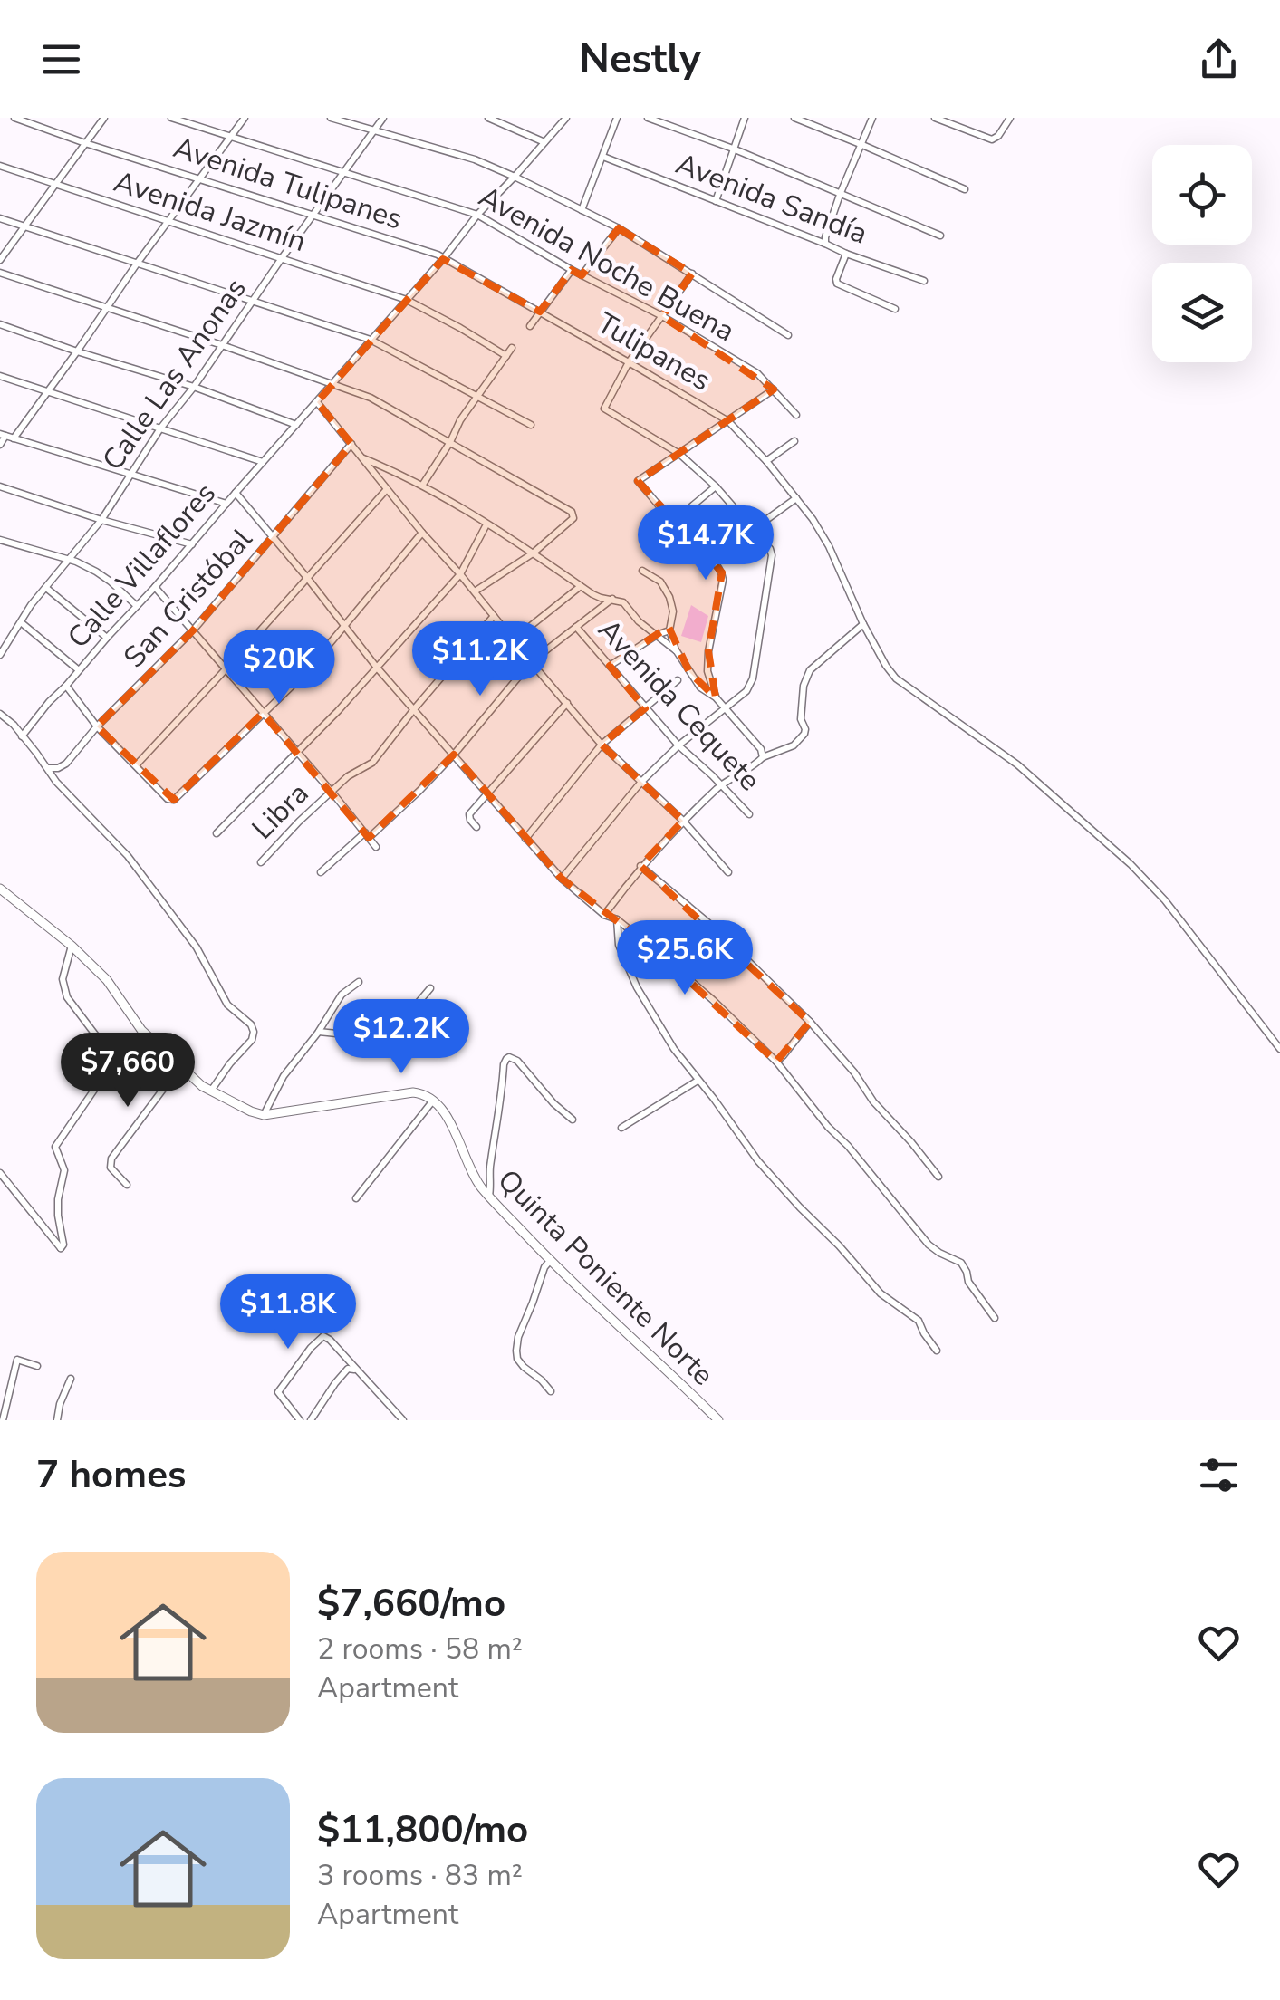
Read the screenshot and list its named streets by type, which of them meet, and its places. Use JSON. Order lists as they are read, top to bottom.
{
  "streets": {
    "street": [
      "Avenida Tulipanes",
      "Avenida Sandía",
      "Avenida Jazmín",
      "Avenida Noche Buena",
      "Tulipanes",
      "Calle Las Anonas",
      "Calle Villaflores",
      "San Cristóbal",
      "Avenida Cequete",
      "Libra",
      "Quinta Poniente Norte"
    ]
  },
  "crossings": [
    ["Avenida Tulipanes", "Tulipanes"],
    ["Avenida Tulipanes", "Calle Las Anonas"],
    ["Avenida Tulipanes", "Calle Villaflores"],
    ["Avenida Jazmín", "Calle Las Anonas"],
    ["Avenida Jazmín", "Calle Villaflores"],
    ["Avenida Noche Buena", "Calle Las Anonas"],
    ["Avenida Noche Buena", "Calle Villaflores"],
    ["Tulipanes", "Calle Villaflores"]
  ],
  "page": {
    "header": "Nestly",
    "price": [
      "$14.7K",
      "$11.2K",
      "$20K",
      "$25.6K",
      "$12.2K",
      "$7,660",
      "$11.8K"
    ],
    "heading": "7 homes",
    "list": [
      {
        "name": "$7,660/mo",
        "note": "2 rooms · 58 m² · Apartment"
      },
      {
        "name": "$11,800/mo",
        "note": "3 rooms · 83 m² · Apartment"
      }
    ]
  }
}
